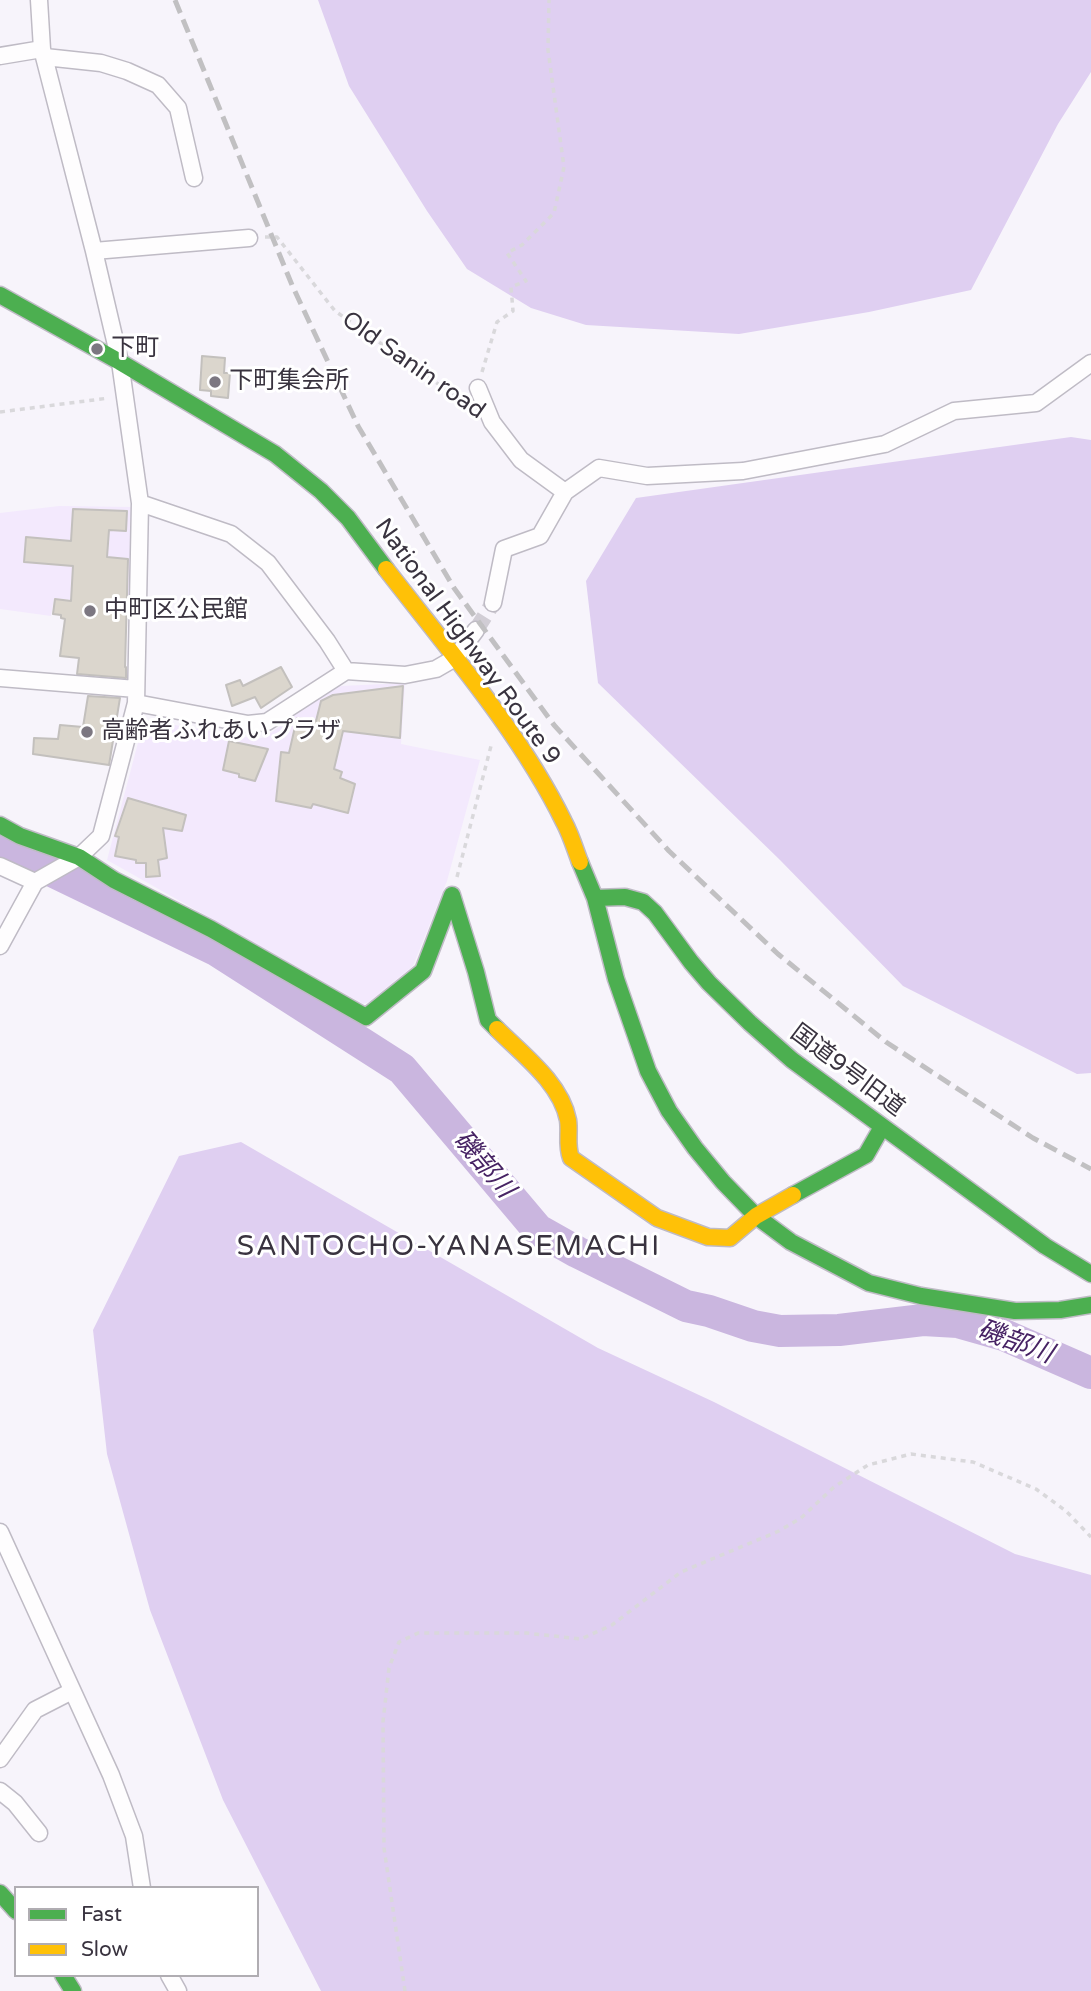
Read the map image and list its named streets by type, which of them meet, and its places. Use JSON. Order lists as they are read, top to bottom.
{
  "streets": {
    "main road": ["National Highway Route 9", "国道9号旧道"],
    "street": ["Old Sanin road"]
  },
  "crossings": [
    ["National Highway Route 9", "国道9号旧道"]
  ],
  "districts": ["SANTOCHO-YANASEMACHI"],
  "water": ["磯部川"],
  "places": [
    "下町",
    "下町集会所",
    "中町区公民館",
    "高齢者ふれあいプラザ"
  ],
  "legend": ["Fast", "Slow"]
}
